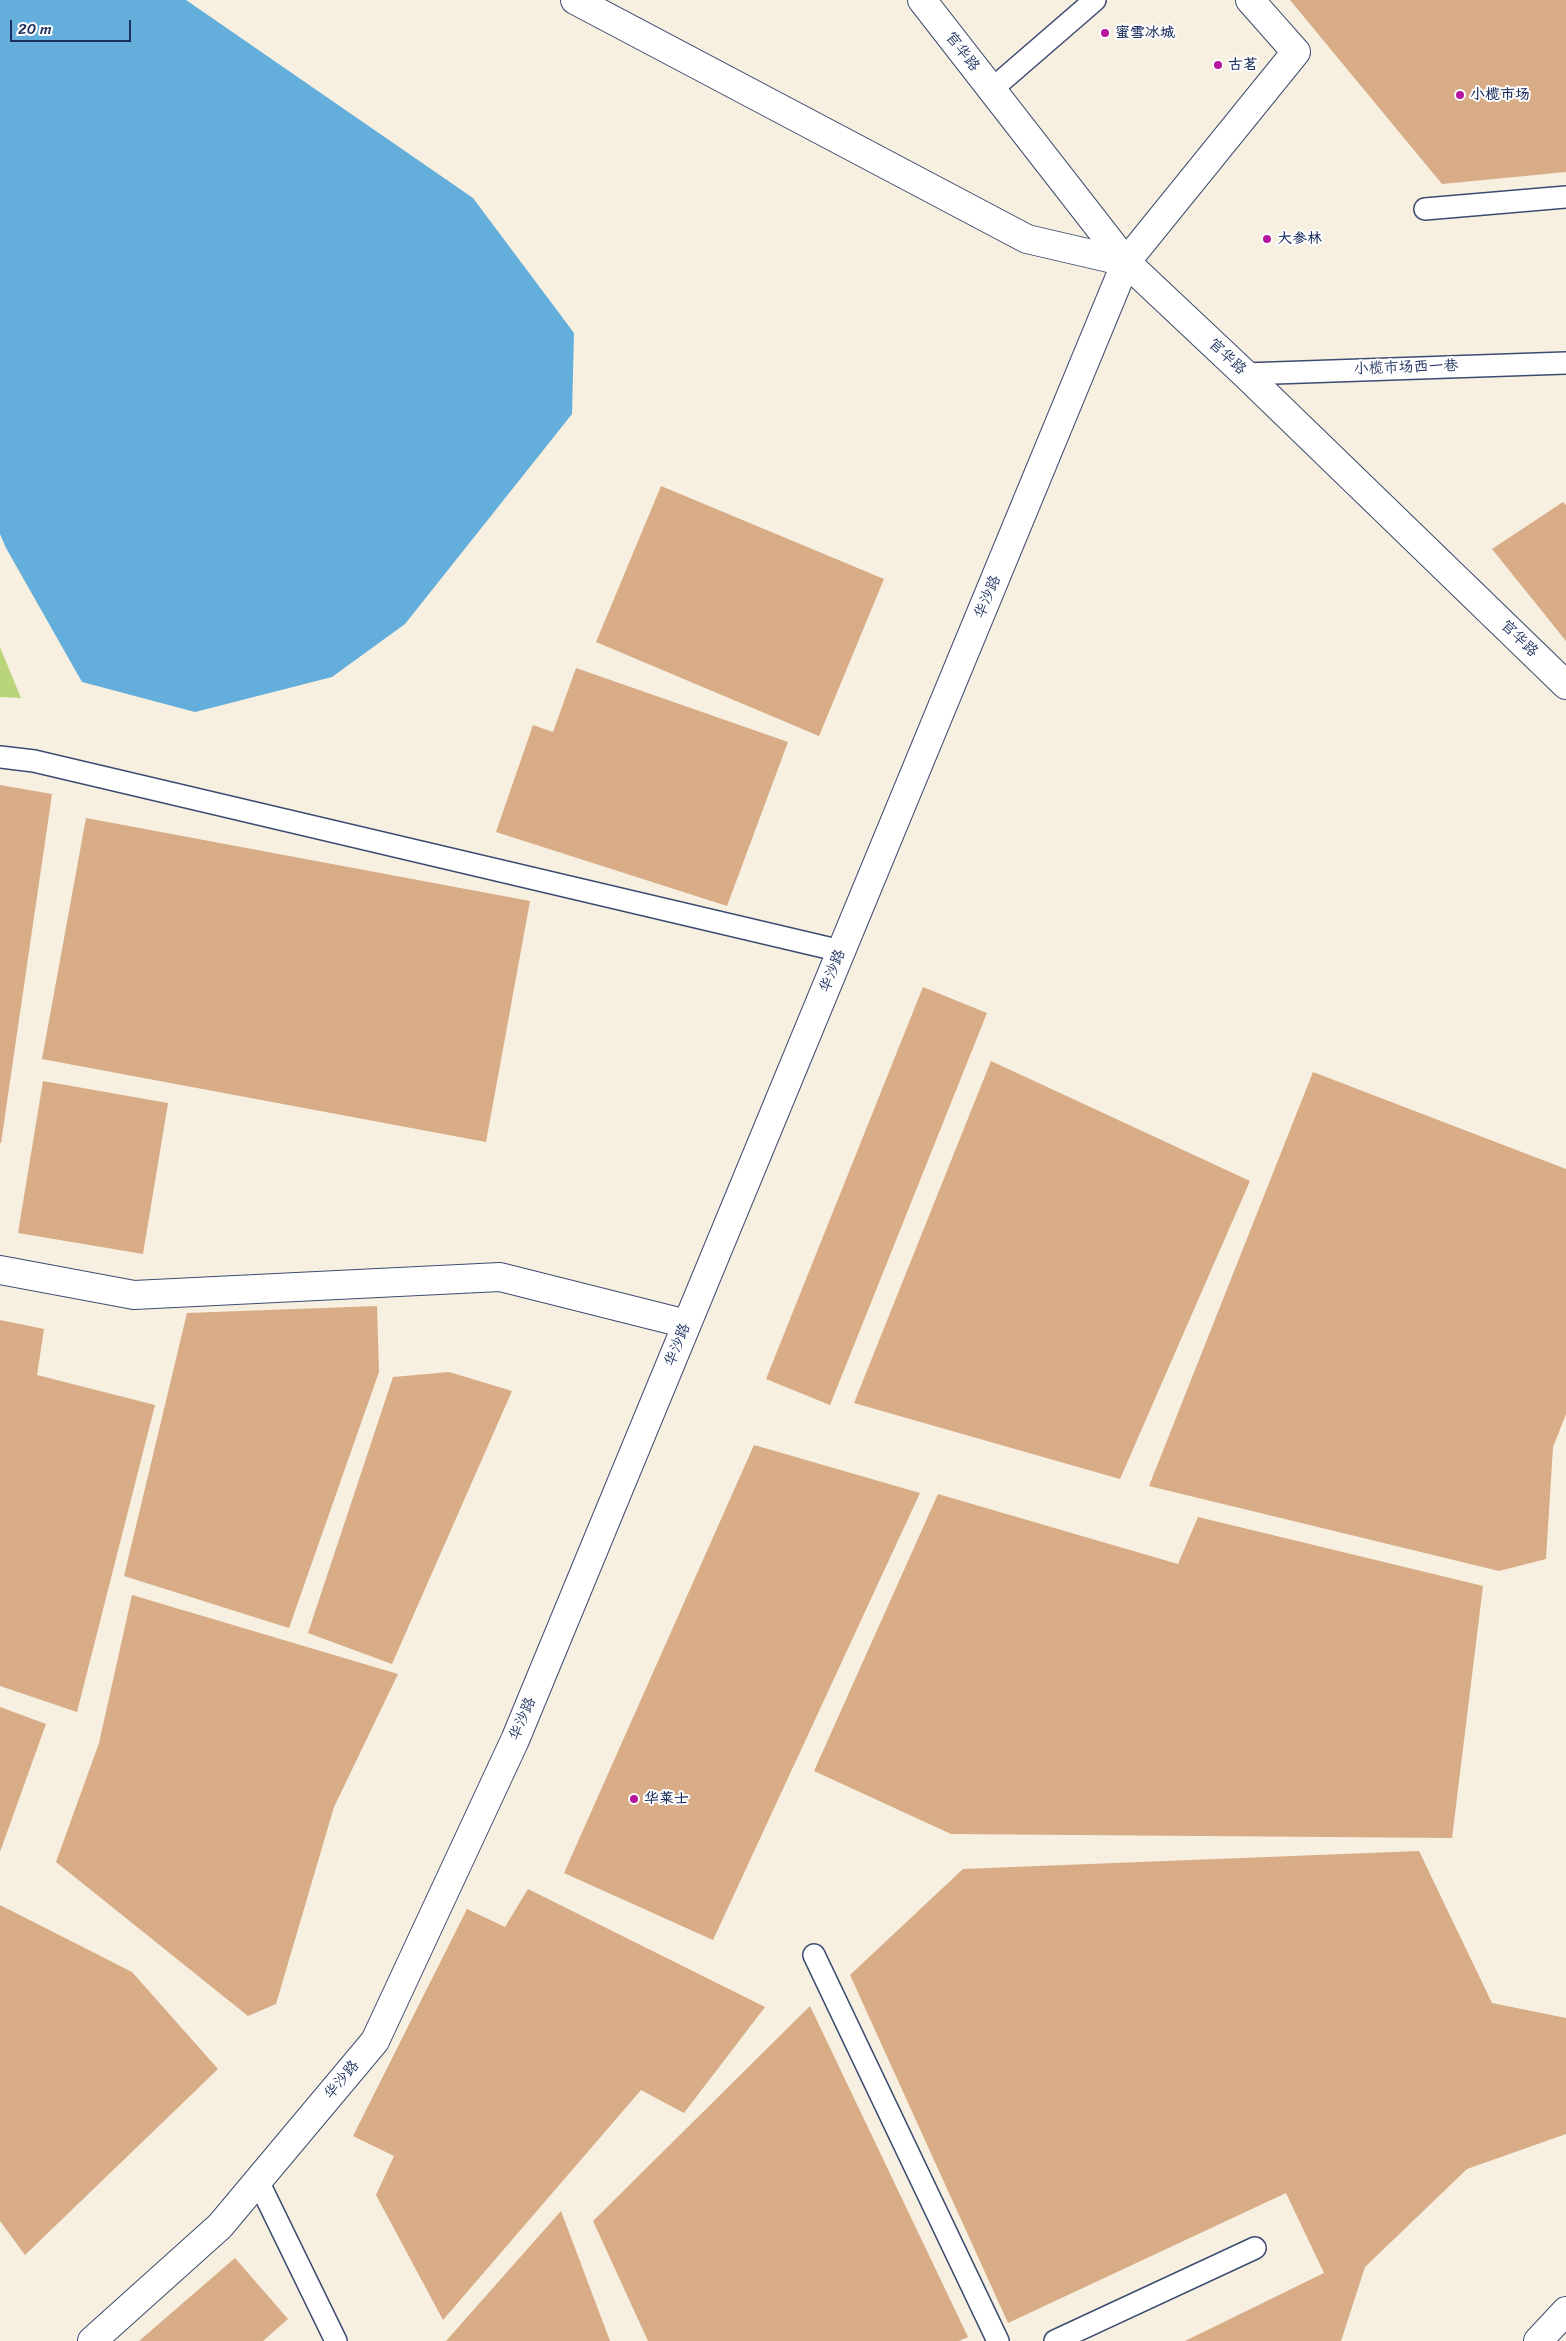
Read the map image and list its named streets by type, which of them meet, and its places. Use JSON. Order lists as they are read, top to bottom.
{
  "streets": {
    "street": ["官华路", "华沙路"],
    "lane": ["小榄市场西一巷"]
  },
  "crossings": [
    ["官华路", "小榄市场西一巷"],
    ["官华路", "华沙路"]
  ],
  "places": [
    "蜜雪冰城",
    "古茗",
    "小榄市场",
    "大参林",
    "华莱士"
  ],
  "scale_bar": "20 m"
}
